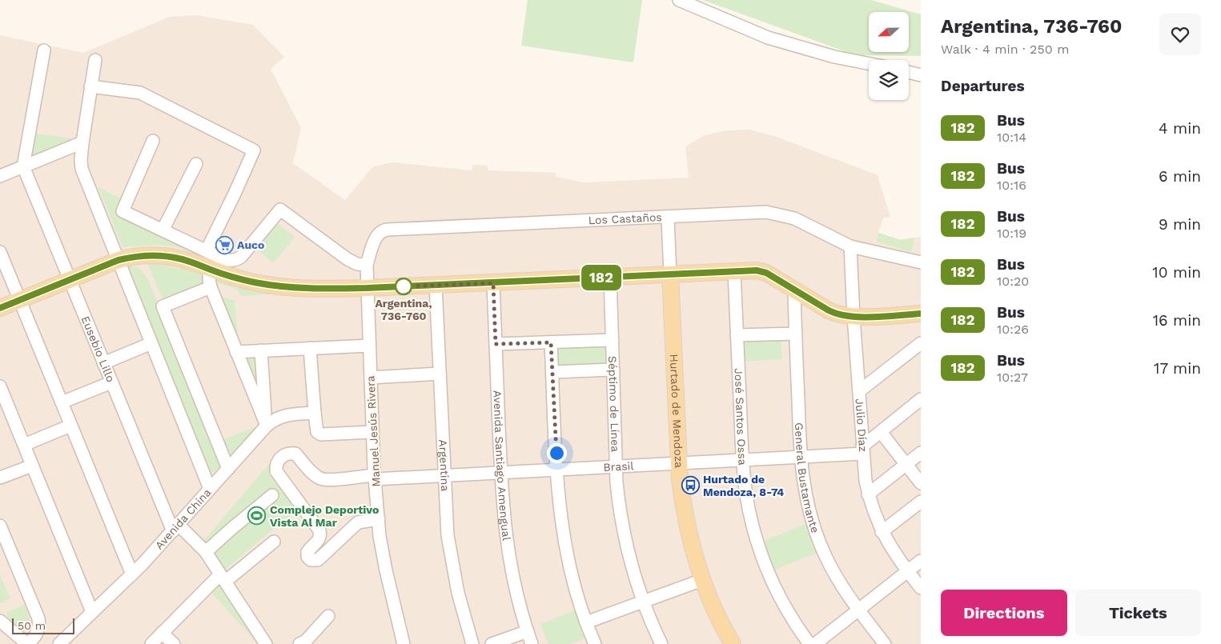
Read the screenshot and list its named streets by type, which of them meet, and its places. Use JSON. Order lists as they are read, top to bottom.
{
  "streets": {
    "main road": ["Hurtado de Mendoza"],
    "street": [
      "Los Castaños",
      "Eusebio Lillo",
      "Séptimo de Línea",
      "José Santos Ossa",
      "Julio Díaz",
      "Manuel Jesús Rivera",
      "Avenida Santiago Amengual",
      "Argentina",
      "Brasil",
      "General Bustamante",
      "Avenida China"
    ]
  },
  "crossings": [
    ["Los Castaños", "Hurtado de Mendoza"],
    ["Los Castaños", "Julio Díaz"],
    ["Los Castaños", "Manuel Jesús Rivera"],
    ["Eusebio Lillo", "Avenida China"],
    ["Séptimo de Línea", "Brasil"],
    ["Hurtado de Mendoza", "Brasil"],
    ["José Santos Ossa", "Brasil"],
    ["Julio Díaz", "Brasil"],
    ["Manuel Jesús Rivera", "Brasil"],
    ["Avenida Santiago Amengual", "Brasil"],
    ["Argentina", "Brasil"],
    ["Brasil", "General Bustamante"]
  ],
  "places": {
    "supermarket": ["Auco"],
    "other": ["Argentina, 736-760"],
    "bus stop": ["Hurtado de Mendoza, 8-74"],
    "sports": ["Complejo Deportivo Vista Al Mar"]
  },
  "lines": ["bus line 182"],
  "scale_bar": "50 m",
  "north": "left",
  "page": {
    "on_map": "182",
    "heading": [
      ["Argentina, 736-760", "Walk · 4 min · 250 m"],
      "Departures"
    ],
    "list": [
      {
        "mark": "182",
        "name": "Bus",
        "note": "10:14",
        "value": "4 min"
      },
      {
        "mark": "182",
        "name": "Bus",
        "note": "10:16",
        "value": "6 min"
      },
      {
        "mark": "182",
        "name": "Bus",
        "note": "10:19",
        "value": "9 min"
      },
      {
        "mark": "182",
        "name": "Bus",
        "note": "10:20",
        "value": "10 min"
      },
      {
        "mark": "182",
        "name": "Bus",
        "note": "10:26",
        "value": "16 min"
      },
      {
        "mark": "182",
        "name": "Bus",
        "note": "10:27",
        "value": "17 min"
      }
    ],
    "buttons": ["Directions", "Tickets"],
    "scale": "50 m"
  }
}
